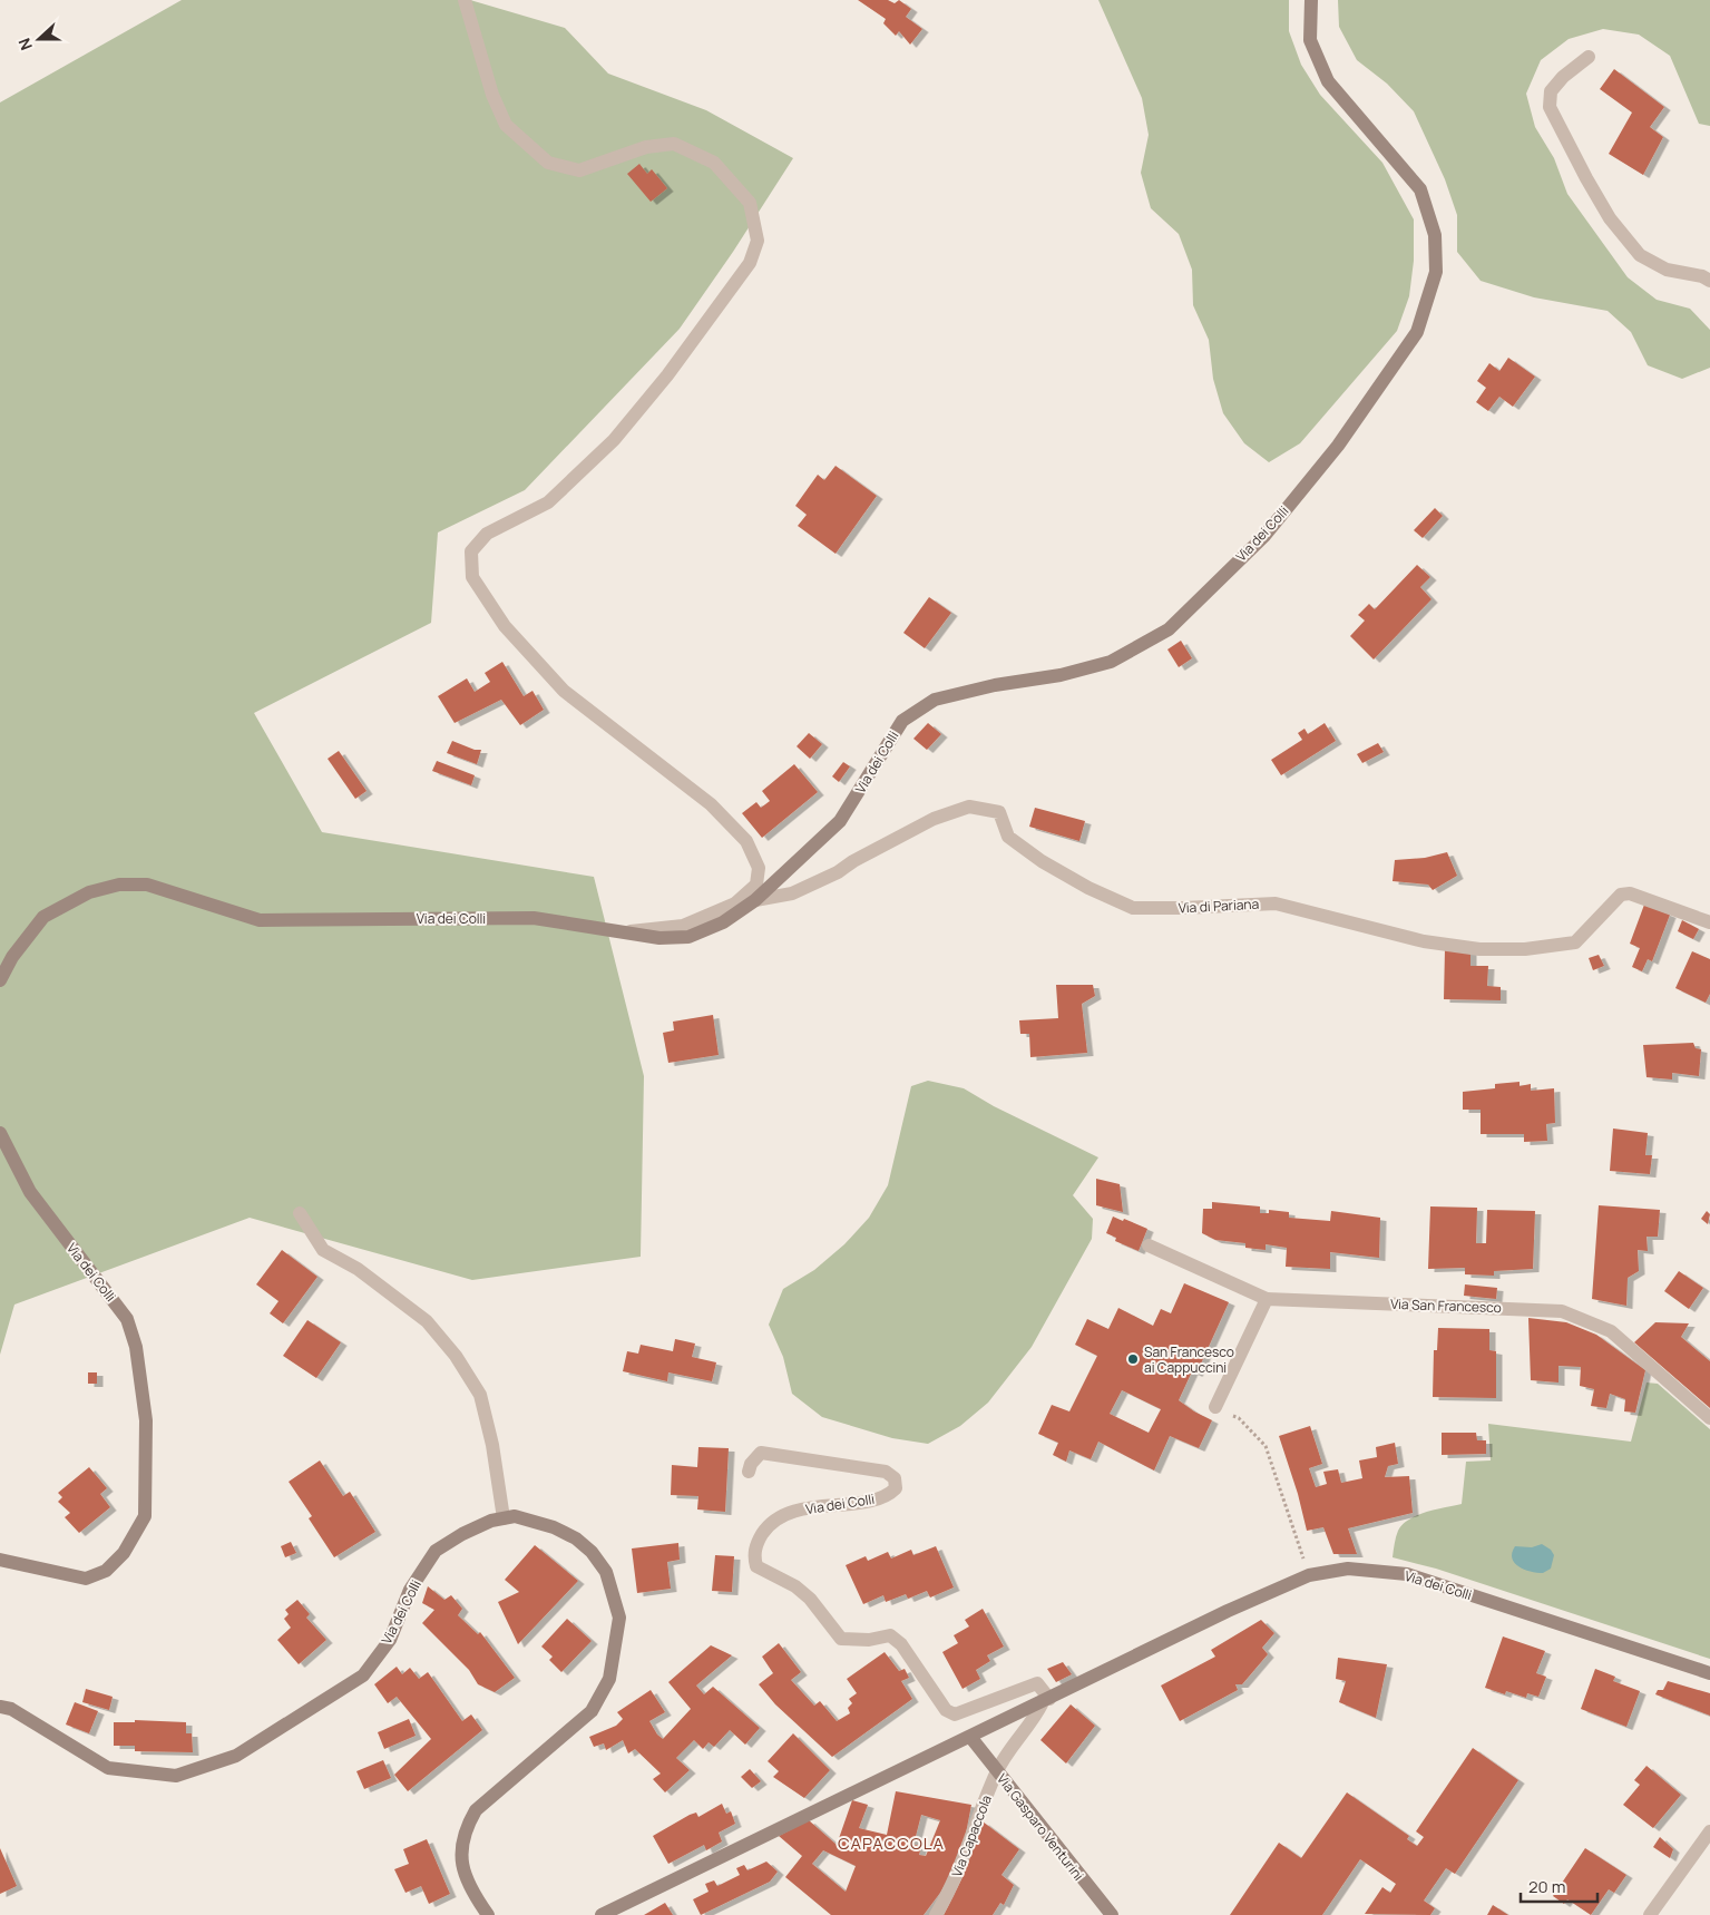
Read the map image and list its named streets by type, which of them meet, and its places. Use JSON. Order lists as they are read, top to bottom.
{
  "streets": {
    "street": [
      "Via dei Colli",
      "Via di Pariana",
      "Via San Francesco",
      "Via Gasparo Venturini",
      "Via Capaccola"
    ]
  },
  "crossings": [
    ["Via dei Colli", "Via di Pariana"],
    ["Via dei Colli", "Via Gasparo Venturini"],
    ["Via dei Colli", "Via Capaccola"],
    ["Via Gasparo Venturini", "Via Capaccola"]
  ],
  "districts": ["CAPACCOLA"],
  "places": ["San Francesco ai Cappuccini"],
  "scale_bar": "20 m",
  "north": "left"
}
